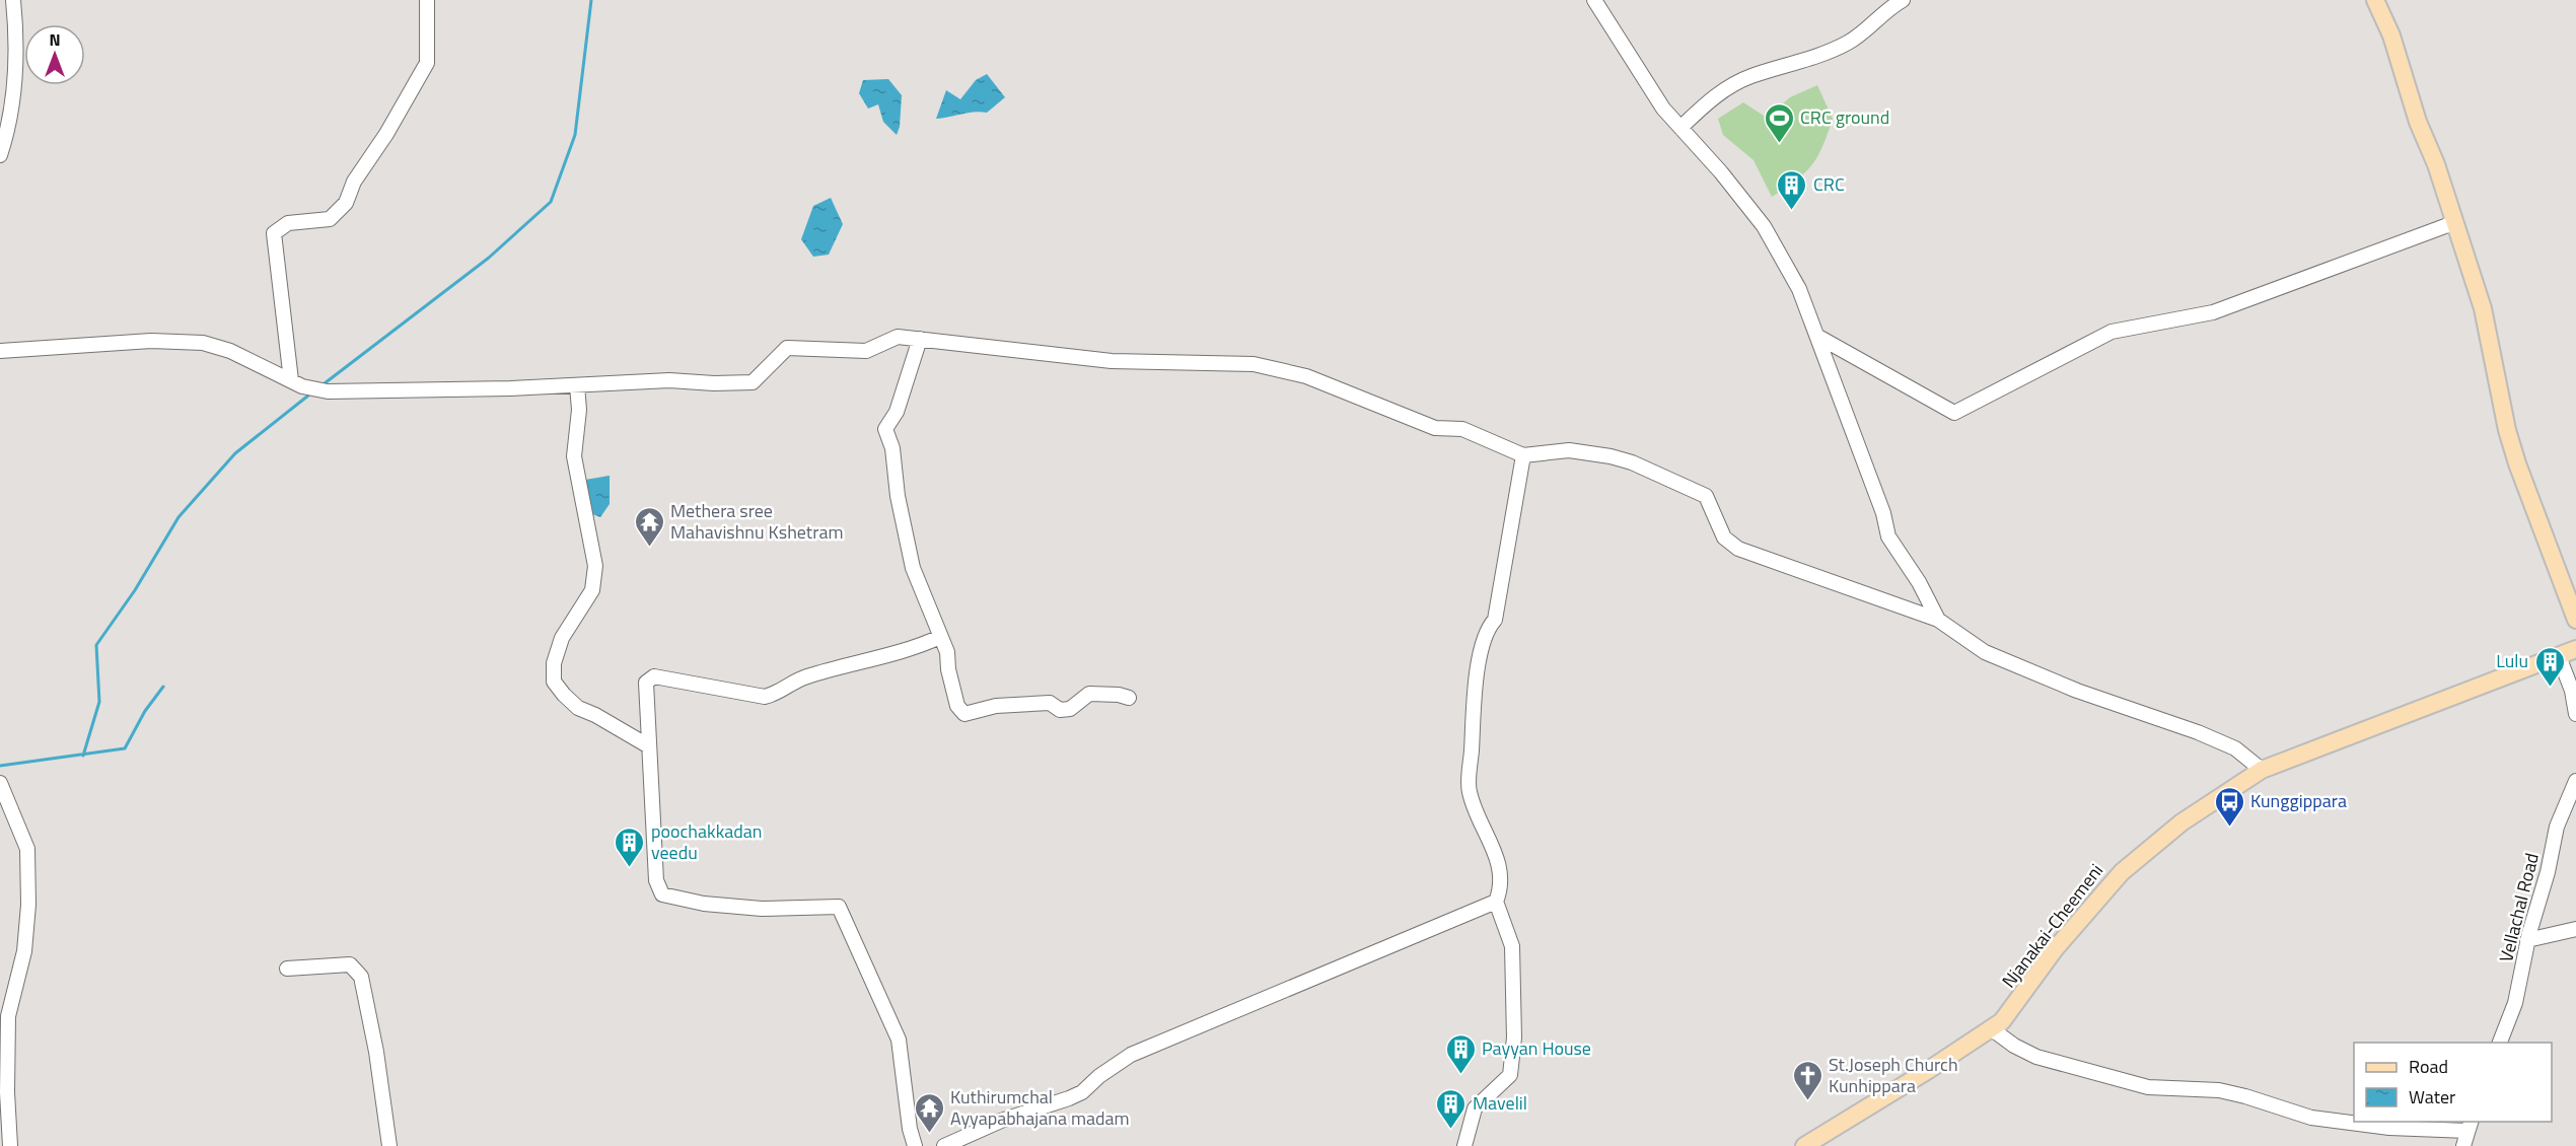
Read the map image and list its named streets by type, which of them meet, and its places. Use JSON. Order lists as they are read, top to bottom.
{
  "streets": {
    "main road": ["Njanakai-Cheemeni"],
    "street": ["Vellachal Road"]
  },
  "places": {
    "sports": ["CRC ground"],
    "building": [
      "CRC",
      "Lulu",
      "poochakkadan veedu",
      "Payyan House",
      "Mavelil"
    ],
    "temple": ["Methera sree Mahavishnu Kshetram", "Kuthirumchal Ayyapabhajana madam"],
    "bus stop": ["Kunggippara"],
    "church": ["St.Joseph Church Kunhippara"]
  },
  "legend": ["Road", "Water"],
  "north": "top"
}
